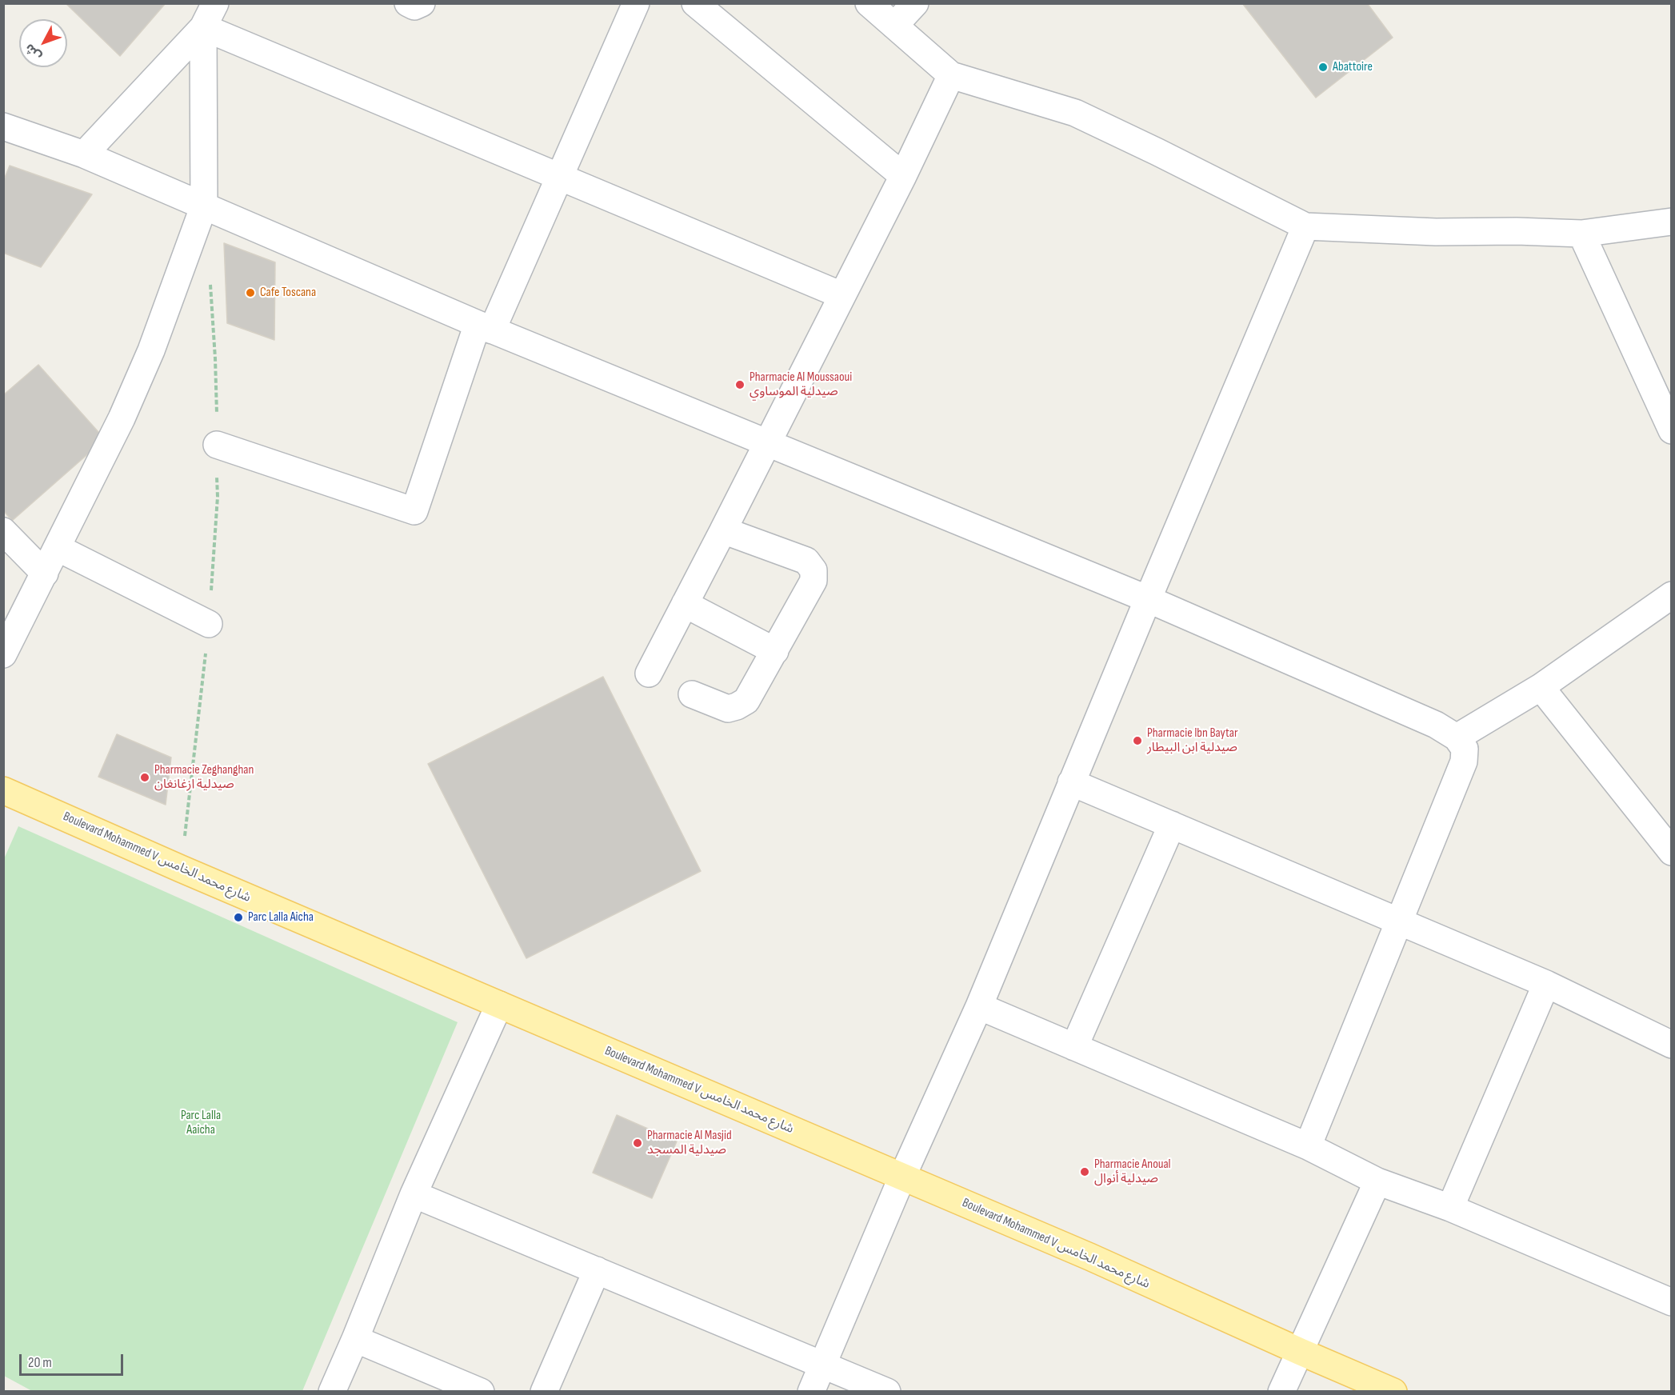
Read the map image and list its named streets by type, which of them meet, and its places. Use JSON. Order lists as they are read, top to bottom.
{
  "streets": {
    "main road": ["Boulevard Mohammed V شارع محمد الخامس"]
  },
  "parks": ["Parc Lalla Aaicha"],
  "places": [
    "Abattoire",
    "Cafe Toscana",
    "Pharmacie Al Moussaoui صيدلية الموساوي",
    "Pharmacie Ibn Baytar صيدلية ابن البيطار",
    "Pharmacie Zeghanghan صيدلية ازغانغان",
    "Parc Lalla Aicha",
    "Pharmacie Al Masjid صيدلية المسجد",
    "Pharmacie Anoual صيدلية أنوال"
  ],
  "scale_bar": "20 m",
  "north": "bottom left"
}
